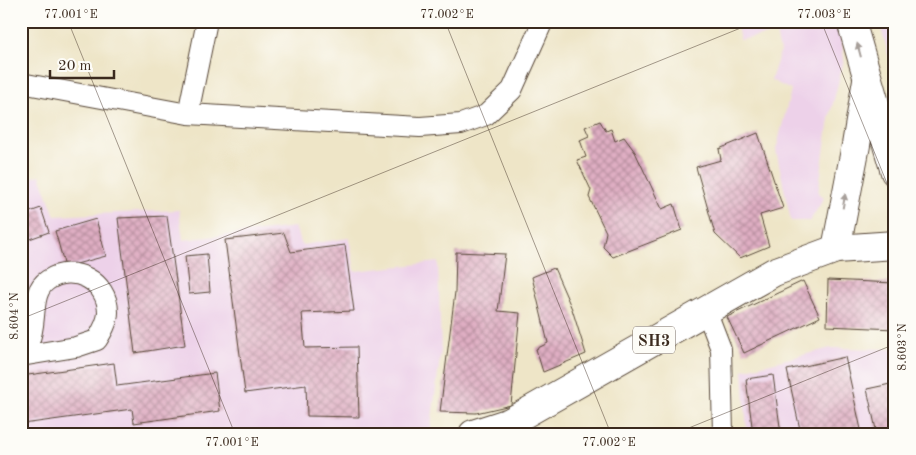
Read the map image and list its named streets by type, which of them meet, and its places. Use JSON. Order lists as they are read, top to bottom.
{
  "streets": {
    "main road": ["SH3"]
  },
  "scale_bar": "20 m",
  "coordinates": [
    "77.001°E",
    "77.002°E",
    "77.003°E",
    "8.604°N",
    "8.603°N"
  ]
}
